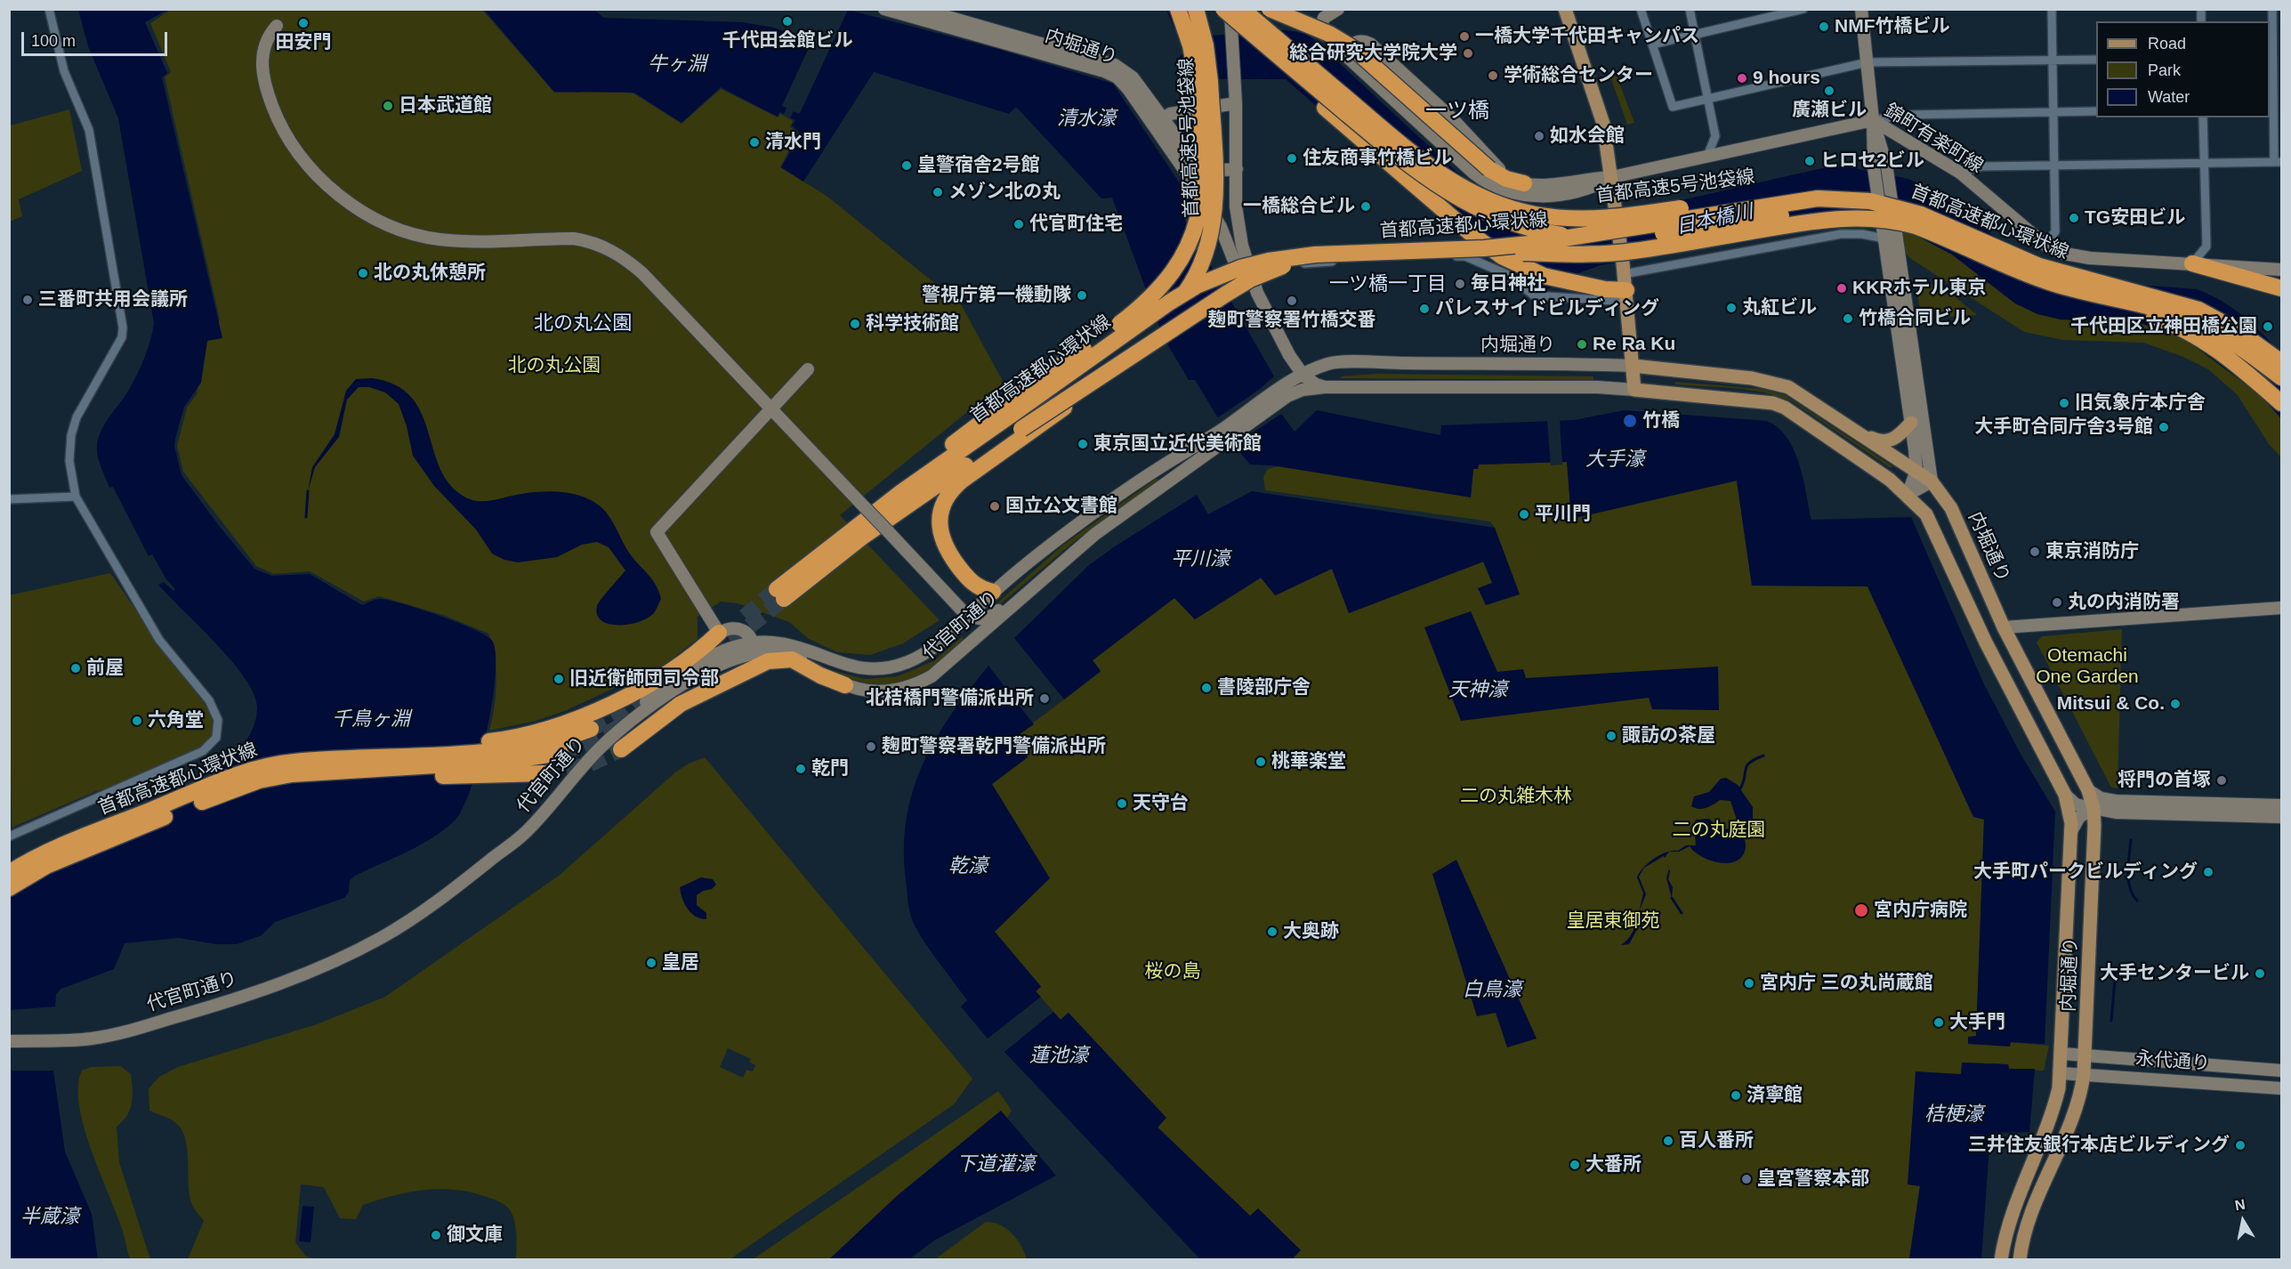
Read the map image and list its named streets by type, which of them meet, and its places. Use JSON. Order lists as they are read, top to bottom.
{
  "streets": {
    "highway": ["首都高速5号池袋線", "首都高速都心環状線"],
    "main road": ["内堀通り"],
    "street": ["錦町有楽町線", "代官町通り", "永代通り"]
  },
  "crossings": [
    ["内堀通り", "代官町通り"],
    ["内堀通り", "永代通り"],
    ["首都高速5号池袋線", "首都高速都心環状線"]
  ],
  "districts": ["一ツ橋", "一ツ橋一丁目", "北の丸公園"],
  "water": [
    "牛ヶ淵",
    "清水濠",
    "日本橋川",
    "大手濠",
    "平川濠",
    "天神濠",
    "千鳥ヶ淵",
    "乾濠",
    "白鳥濠",
    "蓮池濠",
    "桔梗濠",
    "下道灌濠",
    "半蔵濠"
  ],
  "parks": [
    "北の丸公園",
    "Otemachi One Garden",
    "二の丸雑木林",
    "二の丸庭園",
    "皇居東御苑",
    "桜の島"
  ],
  "places": [
    "千代田会館ビル",
    "田安門",
    "NMF竹橋ビル",
    "一橋大学千代田キャンパス",
    "総合研究大学院大学",
    "学術総合センター",
    "9 hours",
    "廣瀬ビル",
    "日本武道館",
    "如水会館",
    "清水門",
    "住友商事竹橋ビル",
    "ヒロセ2ビル",
    "皇警宿舎2号館",
    "メゾン北の丸",
    "一橋総合ビル",
    "TG安田ビル",
    "代官町住宅",
    "北の丸休憩所",
    "毎日神社",
    "KKRホテル東京",
    "警視庁第一機動隊",
    "三番町共用会議所",
    "麹町警察署竹橋交番",
    "丸紅ビル",
    "パレスサイドビルディング",
    "竹橋合同ビル",
    "科学技術館",
    "千代田区立神田橋公園",
    "Re Ra Ku",
    "旧気象庁本庁舎",
    "竹橋",
    "大手町合同庁舎3号館",
    "東京国立近代美術館",
    "国立公文書館",
    "平川門",
    "東京消防庁",
    "丸の内消防署",
    "前屋",
    "旧近衛師団司令部",
    "書陵部庁舎",
    "北桔橋門警備派出所",
    "Mitsui & Co.",
    "六角堂",
    "諏訪の茶屋",
    "麹町警察署乾門警備派出所",
    "桃華楽堂",
    "乾門",
    "将門の首塚",
    "天守台",
    "大手町パークビルディング",
    "宮内庁病院",
    "大奥跡",
    "皇居",
    "大手センタービル",
    "宮内庁 三の丸尚蔵館",
    "大手門",
    "済寧館",
    "百人番所",
    "三井住友銀行本店ビルディング",
    "大番所",
    "皇宮警察本部",
    "御文庫"
  ],
  "legend": ["Road", "Park", "Water"],
  "scale_bar": "100 m",
  "north": "top"
}
